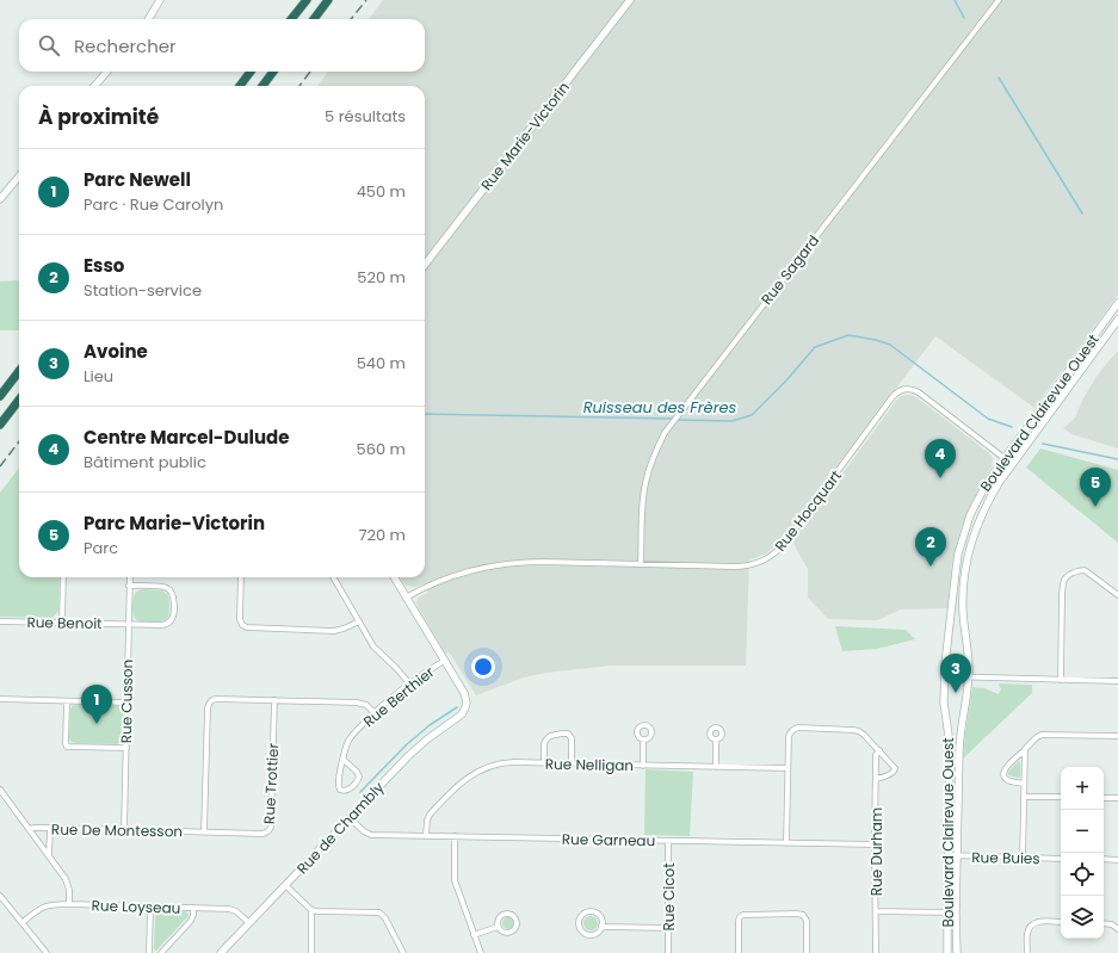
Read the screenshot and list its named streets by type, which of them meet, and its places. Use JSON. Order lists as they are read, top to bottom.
{
  "streets": {
    "street": [
      "Rue Marie-Victorin",
      "Rue Sagard",
      "Boulevard Clairevue Ouest",
      "Rue Hocquart",
      "Rue Benoit",
      "Rue Berthier",
      "Rue Cusson",
      "Rue Nelligan",
      "Rue Trottier",
      "Rue de Chambly",
      "Rue De Montesson",
      "Rue Garneau",
      "Rue Durham",
      "Rue Buies",
      "Rue Cicot",
      "Rue Loyseau"
    ]
  },
  "crossings": [
    ["Rue Sagard", "Rue Hocquart"],
    ["Boulevard Clairevue Ouest", "Rue Hocquart"],
    ["Boulevard Clairevue Ouest", "Rue Buies"],
    ["Rue Benoit", "Rue Cusson"],
    ["Rue Berthier", "Rue de Chambly"],
    ["Rue Cusson", "Rue De Montesson"],
    ["Rue Nelligan", "Rue Garneau"],
    ["Rue Trottier", "Rue De Montesson"],
    ["Rue de Chambly", "Rue Garneau"],
    ["Rue de Chambly", "Rue Loyseau"],
    ["Rue Garneau", "Rue Durham"],
    ["Rue Garneau", "Rue Cicot"]
  ],
  "water": ["Ruisseau des Frères"],
  "page": {
    "search": "Rechercher",
    "heading": ["À proximité", "5 résultats"],
    "list": [
      {
        "mark": "1",
        "name": "Parc Newell",
        "note": "Parc · Rue Carolyn",
        "value": "450 m"
      },
      {
        "mark": "2",
        "name": "Esso",
        "note": "Station-service",
        "value": "520 m"
      },
      {
        "mark": "3",
        "name": "Avoine",
        "note": "Lieu",
        "value": "540 m"
      },
      {
        "mark": "4",
        "name": "Centre Marcel-Dulude",
        "note": "Bâtiment public",
        "value": "560 m"
      },
      {
        "mark": "5",
        "name": "Parc Marie-Victorin",
        "note": "Parc",
        "value": "720 m"
      }
    ],
    "pins": [
      "4",
      "5",
      "2",
      "3",
      "1"
    ],
    "map_buttons": ["+", "−"]
  }
}
